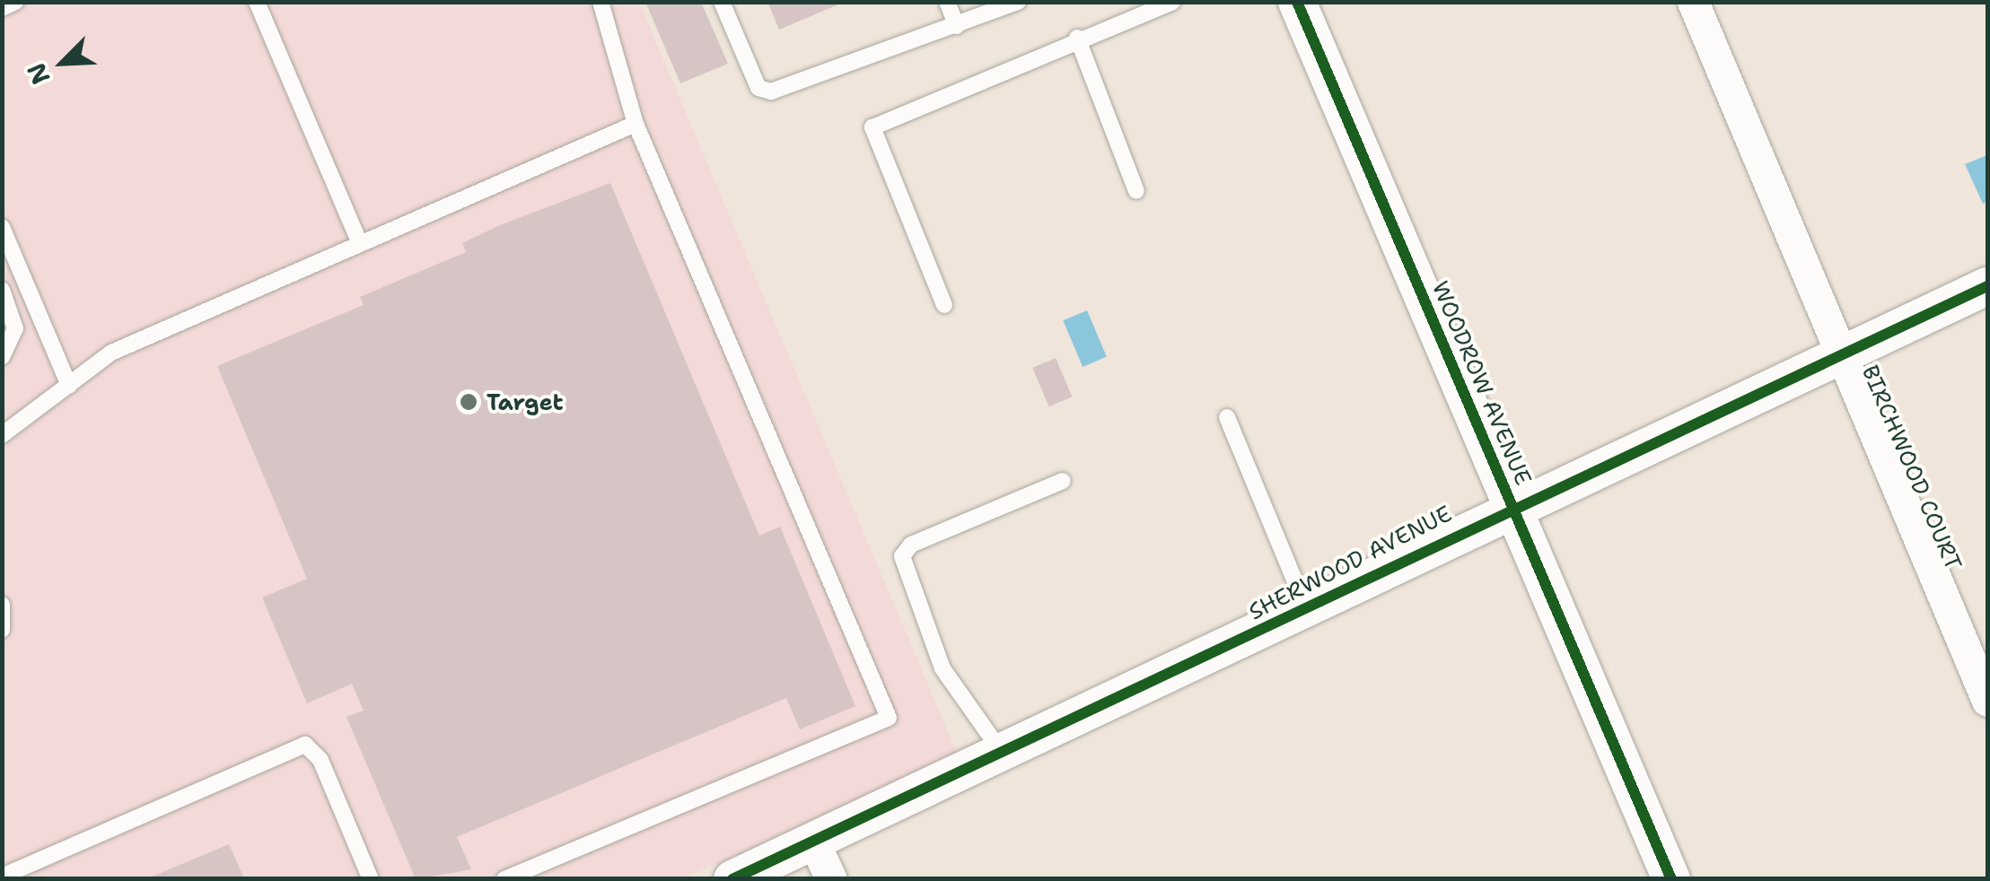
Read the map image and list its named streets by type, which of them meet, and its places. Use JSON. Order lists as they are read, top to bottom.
{
  "streets": {
    "street": ["WOODROW AVENUE", "BIRCHWOOD COURT", "SHERWOOD AVENUE"]
  },
  "crossings": [
    ["WOODROW AVENUE", "SHERWOOD AVENUE"],
    ["BIRCHWOOD COURT", "SHERWOOD AVENUE"]
  ],
  "places": ["Target"],
  "north": "bottom left"
}
